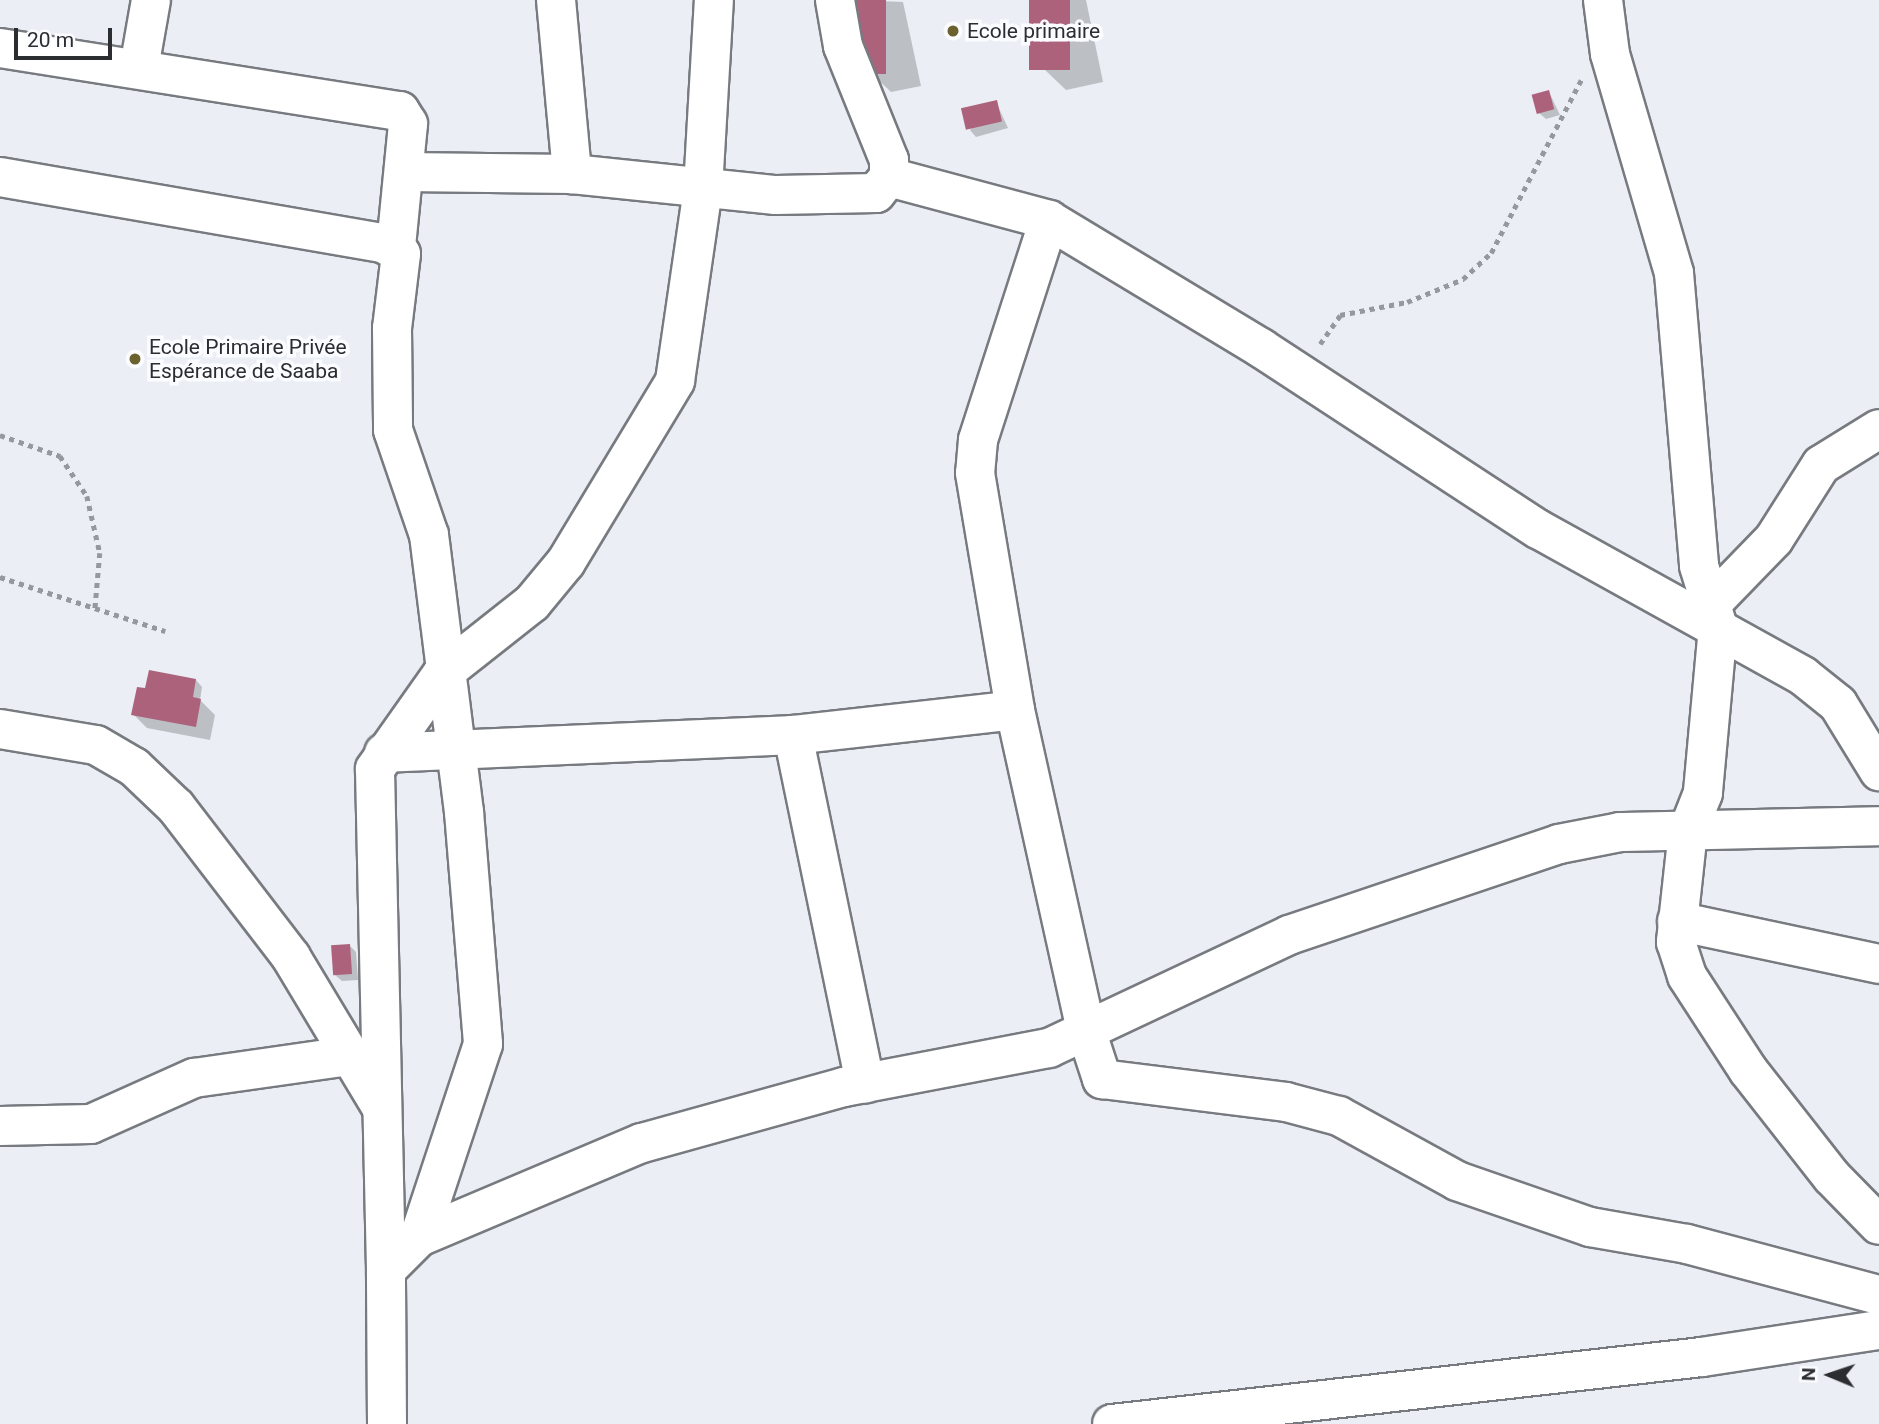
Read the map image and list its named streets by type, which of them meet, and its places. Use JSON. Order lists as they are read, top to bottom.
{
  "places": ["Ecole primaire", "Ecole Primaire Privée Espérance de Saaba"],
  "scale_bar": "20 m",
  "north": "left"
}
